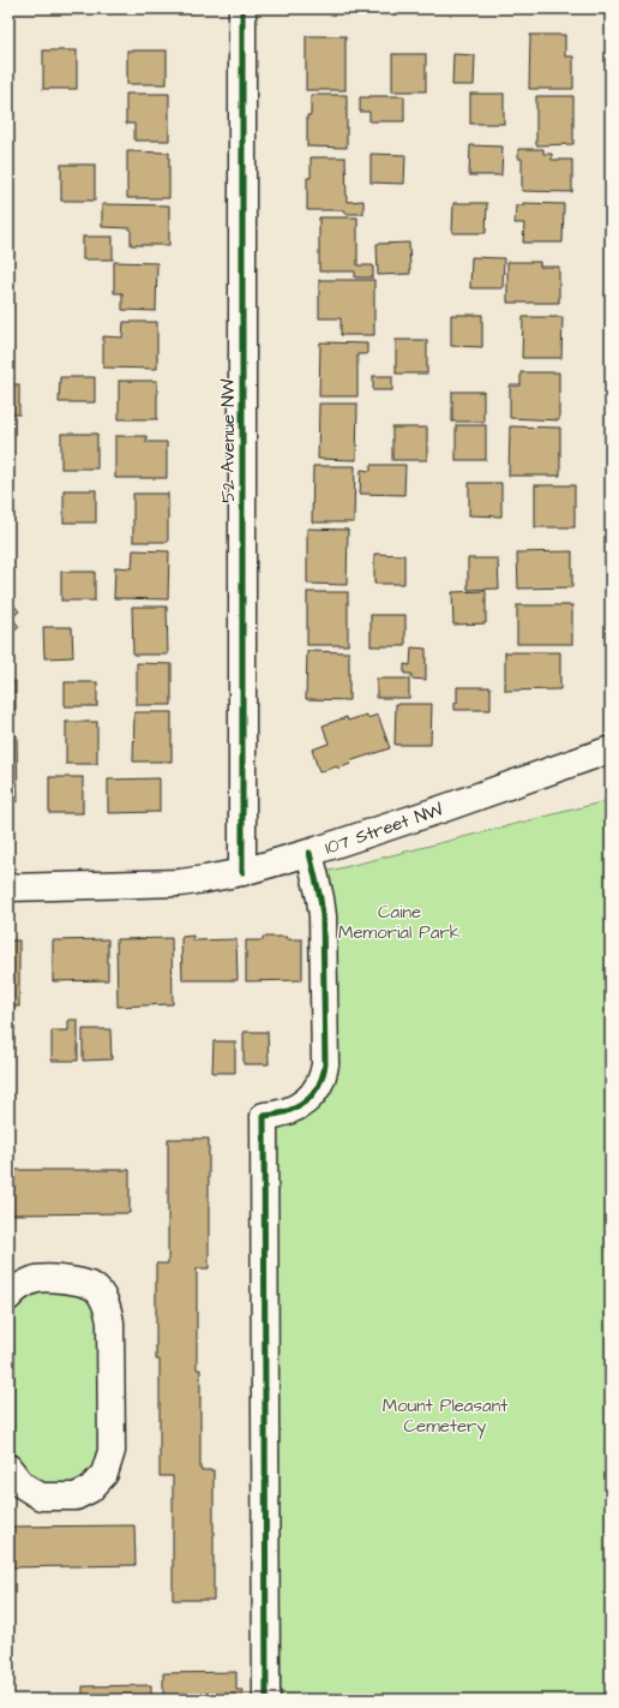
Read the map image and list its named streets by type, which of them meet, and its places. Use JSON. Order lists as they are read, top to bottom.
{
  "streets": {
    "street": ["52 Avenue NW", "107 Street NW"]
  },
  "crossings": [
    ["52 Avenue NW", "107 Street NW"]
  ],
  "parks": ["Caine Memorial Park", "Mount Pleasant Cemetery"]
}
